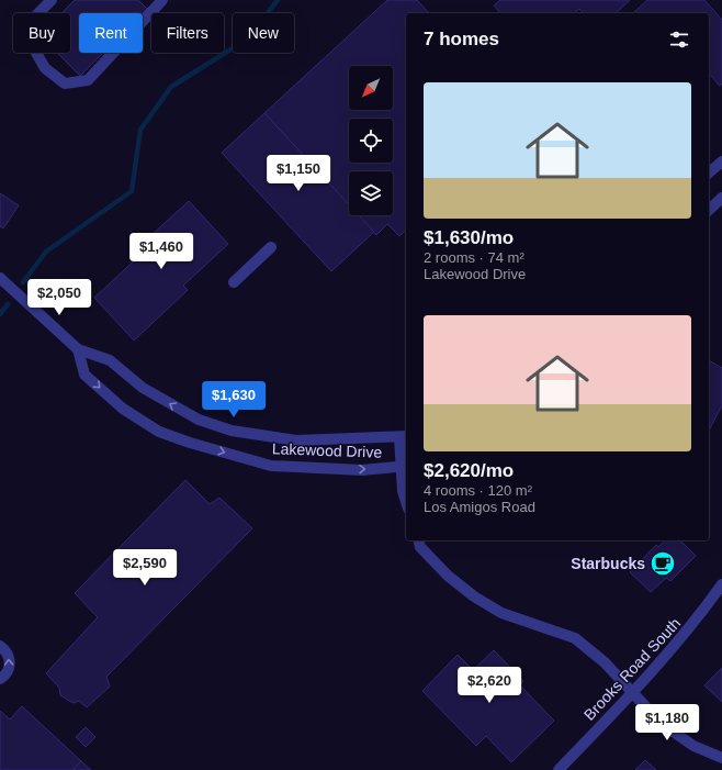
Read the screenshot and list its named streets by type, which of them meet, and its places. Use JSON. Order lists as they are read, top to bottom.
{
  "streets": {
    "street": ["Lakewood Drive", "Brooks Road South"]
  },
  "places": {
    "cafe": ["Starbucks"]
  },
  "north": "bottom left",
  "page": {
    "chip": [
      "Buy",
      "Rent",
      "Filters",
      "New"
    ],
    "heading": "7 homes",
    "list": [
      {
        "name": "$1,630/mo",
        "note": "2 rooms · 74 m² · Lakewood Drive"
      },
      {
        "name": "$2,620/mo",
        "note": "4 rooms · 120 m² · Los Amigos Road"
      }
    ],
    "price": [
      "$1,150",
      "$1,460",
      "$2,050",
      "$1,630",
      "$2,590",
      "$2,620",
      "$1,180"
    ]
  }
}
